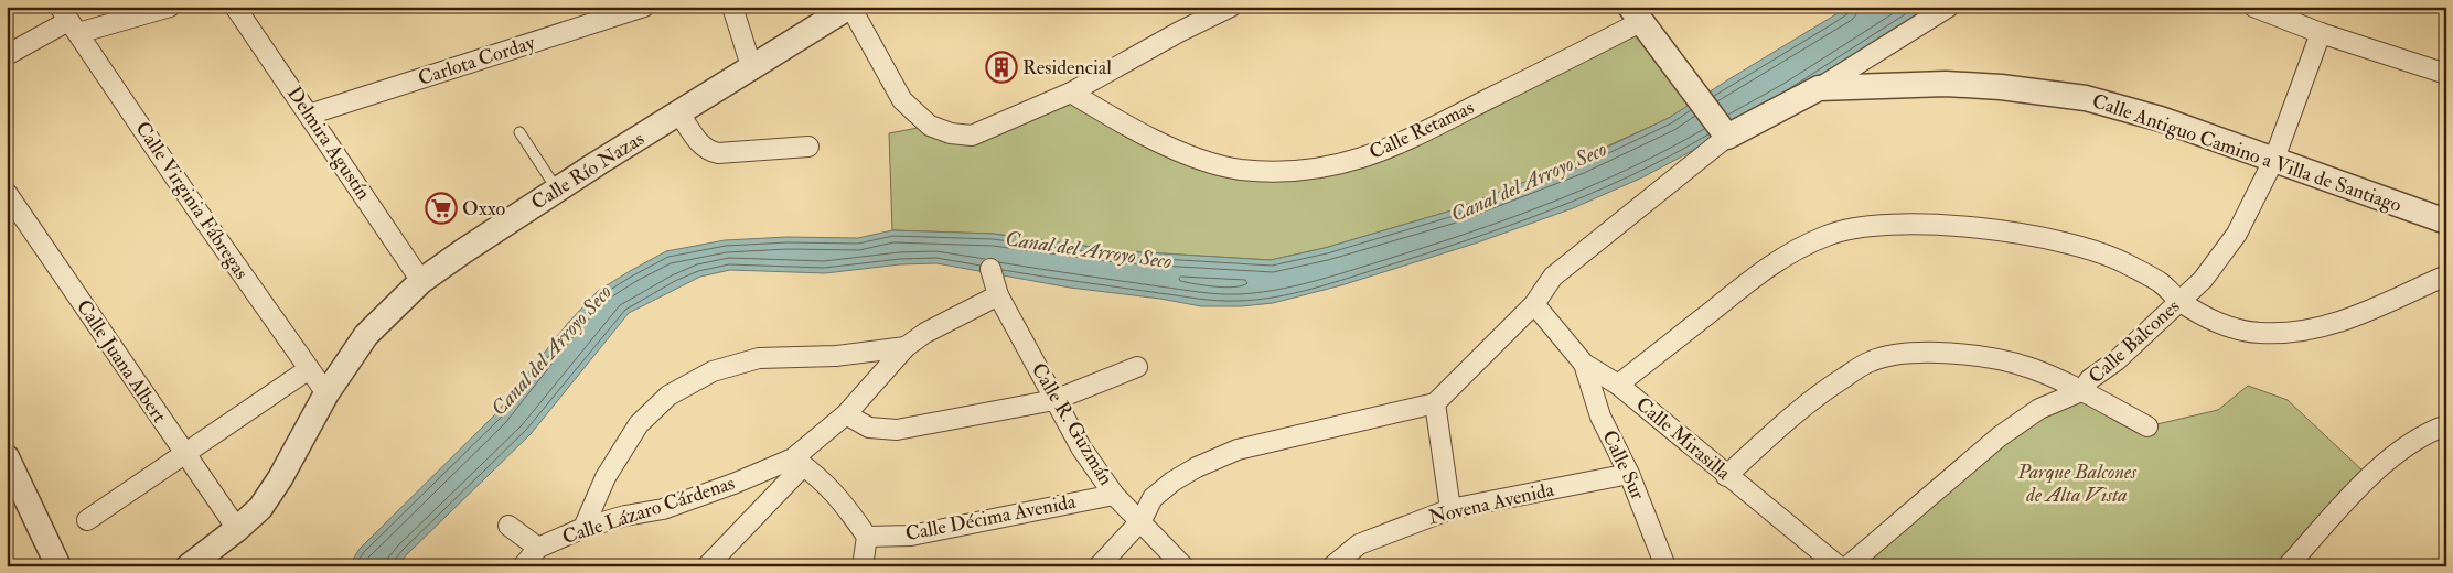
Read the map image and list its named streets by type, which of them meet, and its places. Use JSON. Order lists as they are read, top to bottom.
{
  "streets": {
    "street": [
      "Carlota Corday",
      "Calle Retamas",
      "Delmira Agustín",
      "Calle Antiguo Camino a Villa de Santiago",
      "Calle Río Nazas",
      "Calle Virginia Fábregas",
      "Calle Balcones",
      "Calle Juana Albert",
      "Calle R. Guzmán",
      "Calle Mirasilla",
      "Calle Sur",
      "Novena Avenida",
      "Calle Lázaro Cárdenas",
      "Calle Décima Avenida"
    ]
  },
  "crossings": [
    ["Carlota Corday", "Delmira Agustín"],
    ["Delmira Agustín", "Calle Río Nazas"],
    ["Calle Antiguo Camino a Villa de Santiago", "Calle Balcones"],
    ["Calle Río Nazas", "Calle Virginia Fábregas"],
    ["Calle Río Nazas", "Calle Juana Albert"],
    ["Calle R. Guzmán", "Calle Lázaro Cárdenas"],
    ["Calle R. Guzmán", "Calle Décima Avenida"],
    ["Calle Mirasilla", "Calle Sur"],
    ["Calle Sur", "Novena Avenida"]
  ],
  "water": ["Canal del Arroyo Seco"],
  "parks": ["Parque Balcones de Alta Vista"],
  "places": {
    "building": ["Residencial"],
    "supermarket": ["Oxxo"]
  }
}
